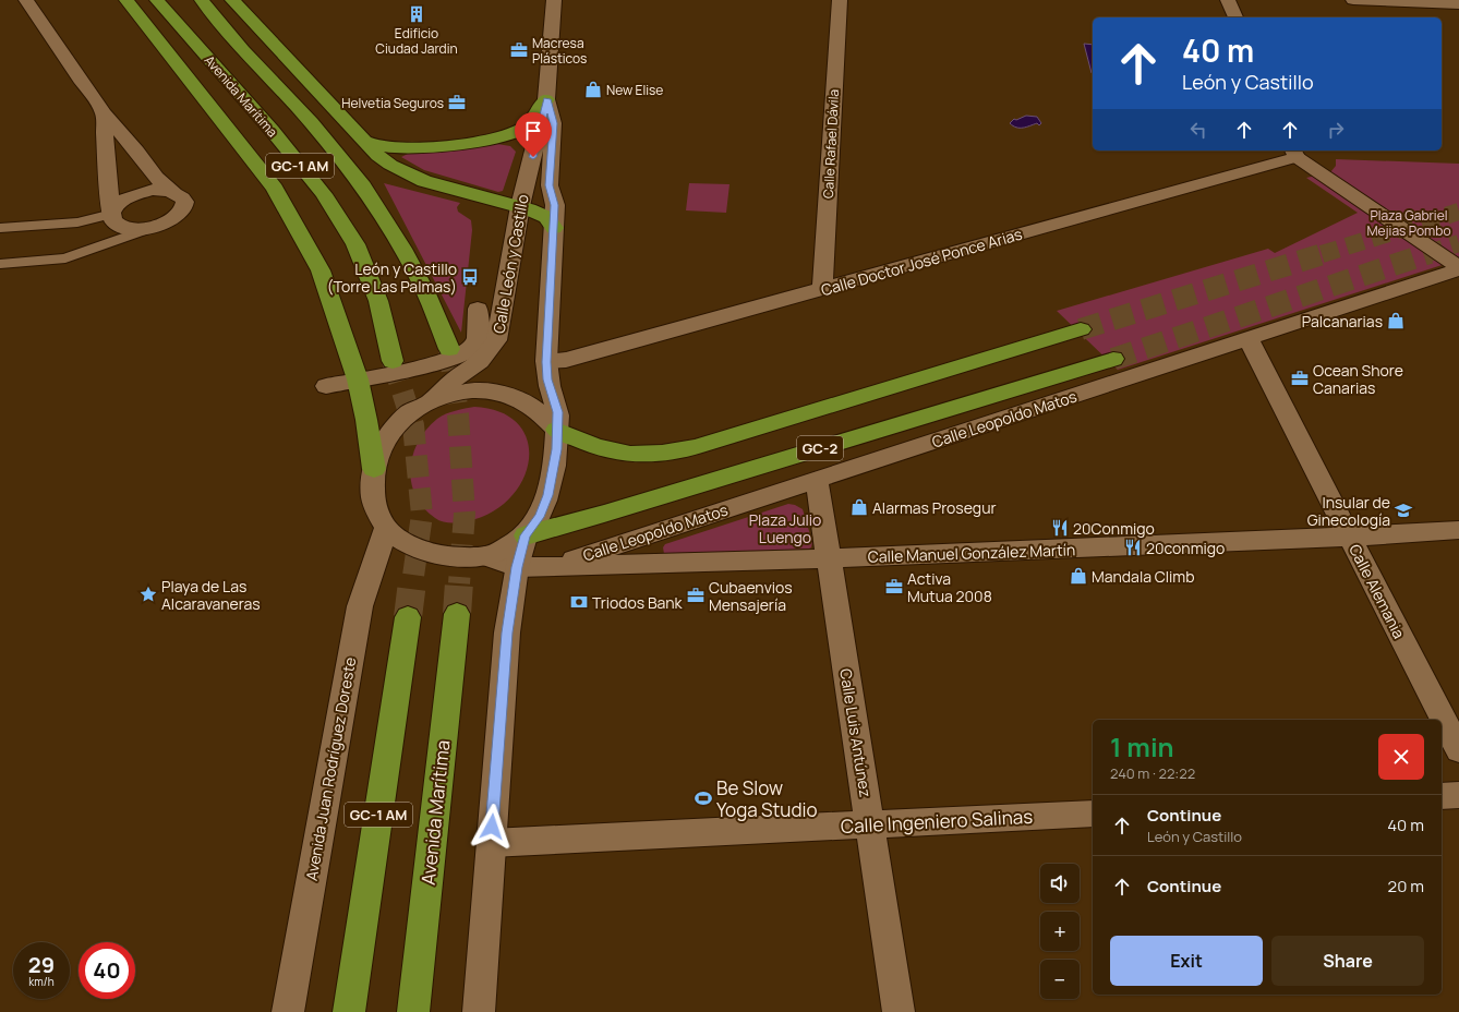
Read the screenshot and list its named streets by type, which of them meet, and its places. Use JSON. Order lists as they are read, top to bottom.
{
  "streets": {
    "highway": ["Avenida Marítima", "GC-1 AM", "GC-2"],
    "street": [
      "Calle Rafael Dávila",
      "Calle Doctor José Ponce Arias",
      "Calle León y Castillo",
      "Calle Leopoldo Matos",
      "Calle Manuel González Martín",
      "Calle Alemania",
      "Calle Luis Antúnez",
      "Avenida Juan Rodríguez Doreste",
      "Calle Ingeniero Salinas"
    ]
  },
  "crossings": [
    ["Calle Rafael Dávila", "Calle Doctor José Ponce Arias"],
    ["Calle Doctor José Ponce Arias", "Calle León y Castillo"],
    ["Calle León y Castillo", "GC-2"],
    ["Calle Leopoldo Matos", "Calle Manuel González Martín"],
    ["Calle Leopoldo Matos", "Calle Alemania"],
    ["Calle Leopoldo Matos", "Calle Luis Antúnez"],
    ["Calle Manuel González Martín", "Calle Alemania"],
    ["Calle Manuel González Martín", "Calle Luis Antúnez"],
    ["Calle Luis Antúnez", "Calle Ingeniero Salinas"]
  ],
  "parks": ["Plaza Gabriel Mejias Pombo", "Plaza Julio Luengo"],
  "places": {
    "building": ["Edificio Ciudad Jardin"],
    "office": [
      "Macresa Plásticos",
      "Helvetia Seguros",
      "Ocean Shore Canarias",
      "Activa Mutua 2008",
      "Cubaenvios Mensajería"
    ],
    "shop": [
      "New Elise",
      "Palcanarias",
      "Alarmas Prosegur",
      "Mandala Climb"
    ],
    "bus stop": ["León y Castillo (Torre Las Palmas)"],
    "school or university": ["Insular de Ginecología"],
    "restaurant": ["20Conmigo", "20conmigo"],
    "place": ["Playa de Las Alcaravaneras"],
    "bank": ["Triodos Bank"],
    "sports": ["Be Slow Yoga Studio"]
  },
  "page": {
    "turn": ["40 m", "León y Castillo"],
    "heading": ["1 min", "240 m · 22:22"],
    "list": [
      {
        "name": "Continue",
        "note": "León y Castillo",
        "value": "40 m"
      },
      {
        "name": "Continue",
        "value": "20 m"
      }
    ],
    "map_buttons": ["+", "−"],
    "buttons": ["Exit", "Share"],
    "speed": "29 km/h",
    "limit": "40"
  }
}
